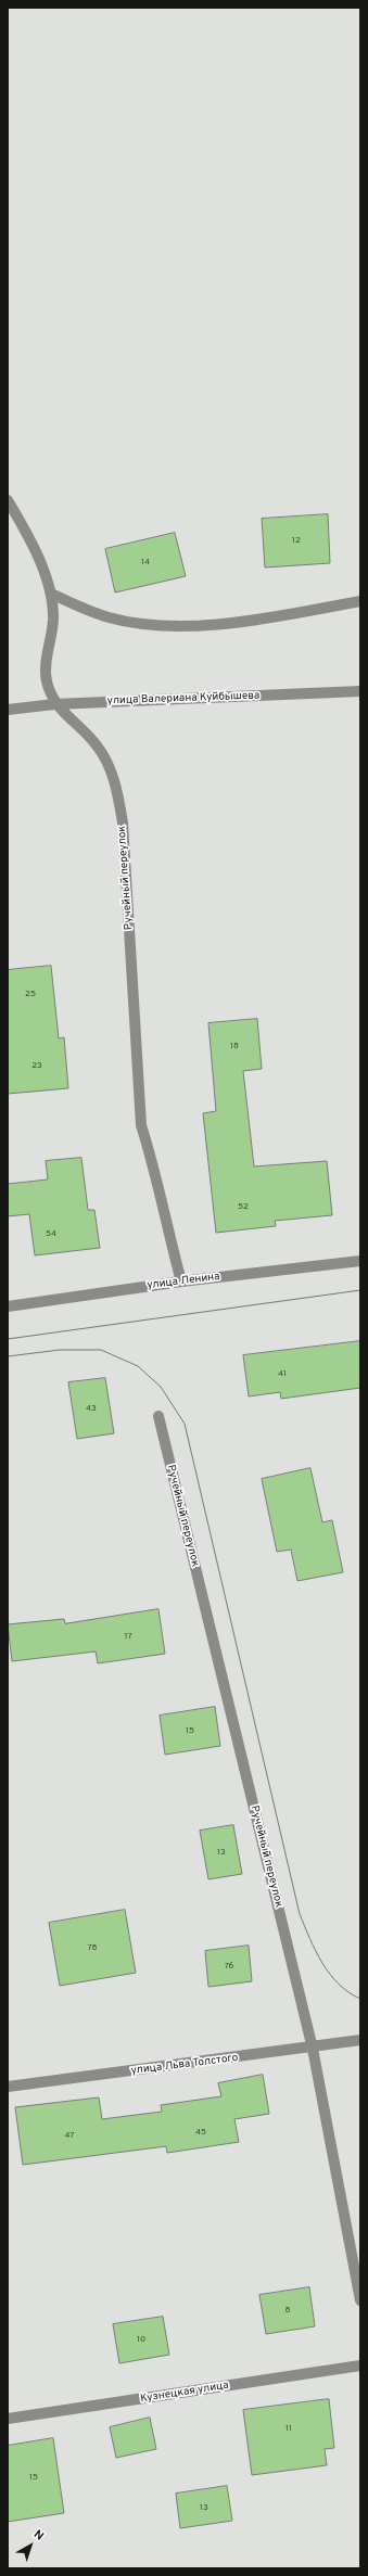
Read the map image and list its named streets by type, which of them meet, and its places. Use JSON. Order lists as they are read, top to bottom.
{
  "streets": {
    "street": [
      "улица Валериана Куйбышева",
      "Ручейный переулок",
      "улица Ленина",
      "улица Льва Толстого",
      "Кузнецкая улица"
    ]
  },
  "crossings": [
    ["улица Валериана Куйбышева", "Ручейный переулок"],
    ["Ручейный переулок", "улица Ленина"],
    ["Ручейный переулок", "улица Льва Толстого"]
  ],
  "house_numbers": [
    "12",
    "14",
    "25",
    "18",
    "23",
    "52",
    "54",
    "41",
    "43",
    "17",
    "15",
    "13",
    "78",
    "76",
    "45",
    "47",
    "8",
    "10",
    "11",
    "15",
    "13"
  ],
  "north": "top right"
}
